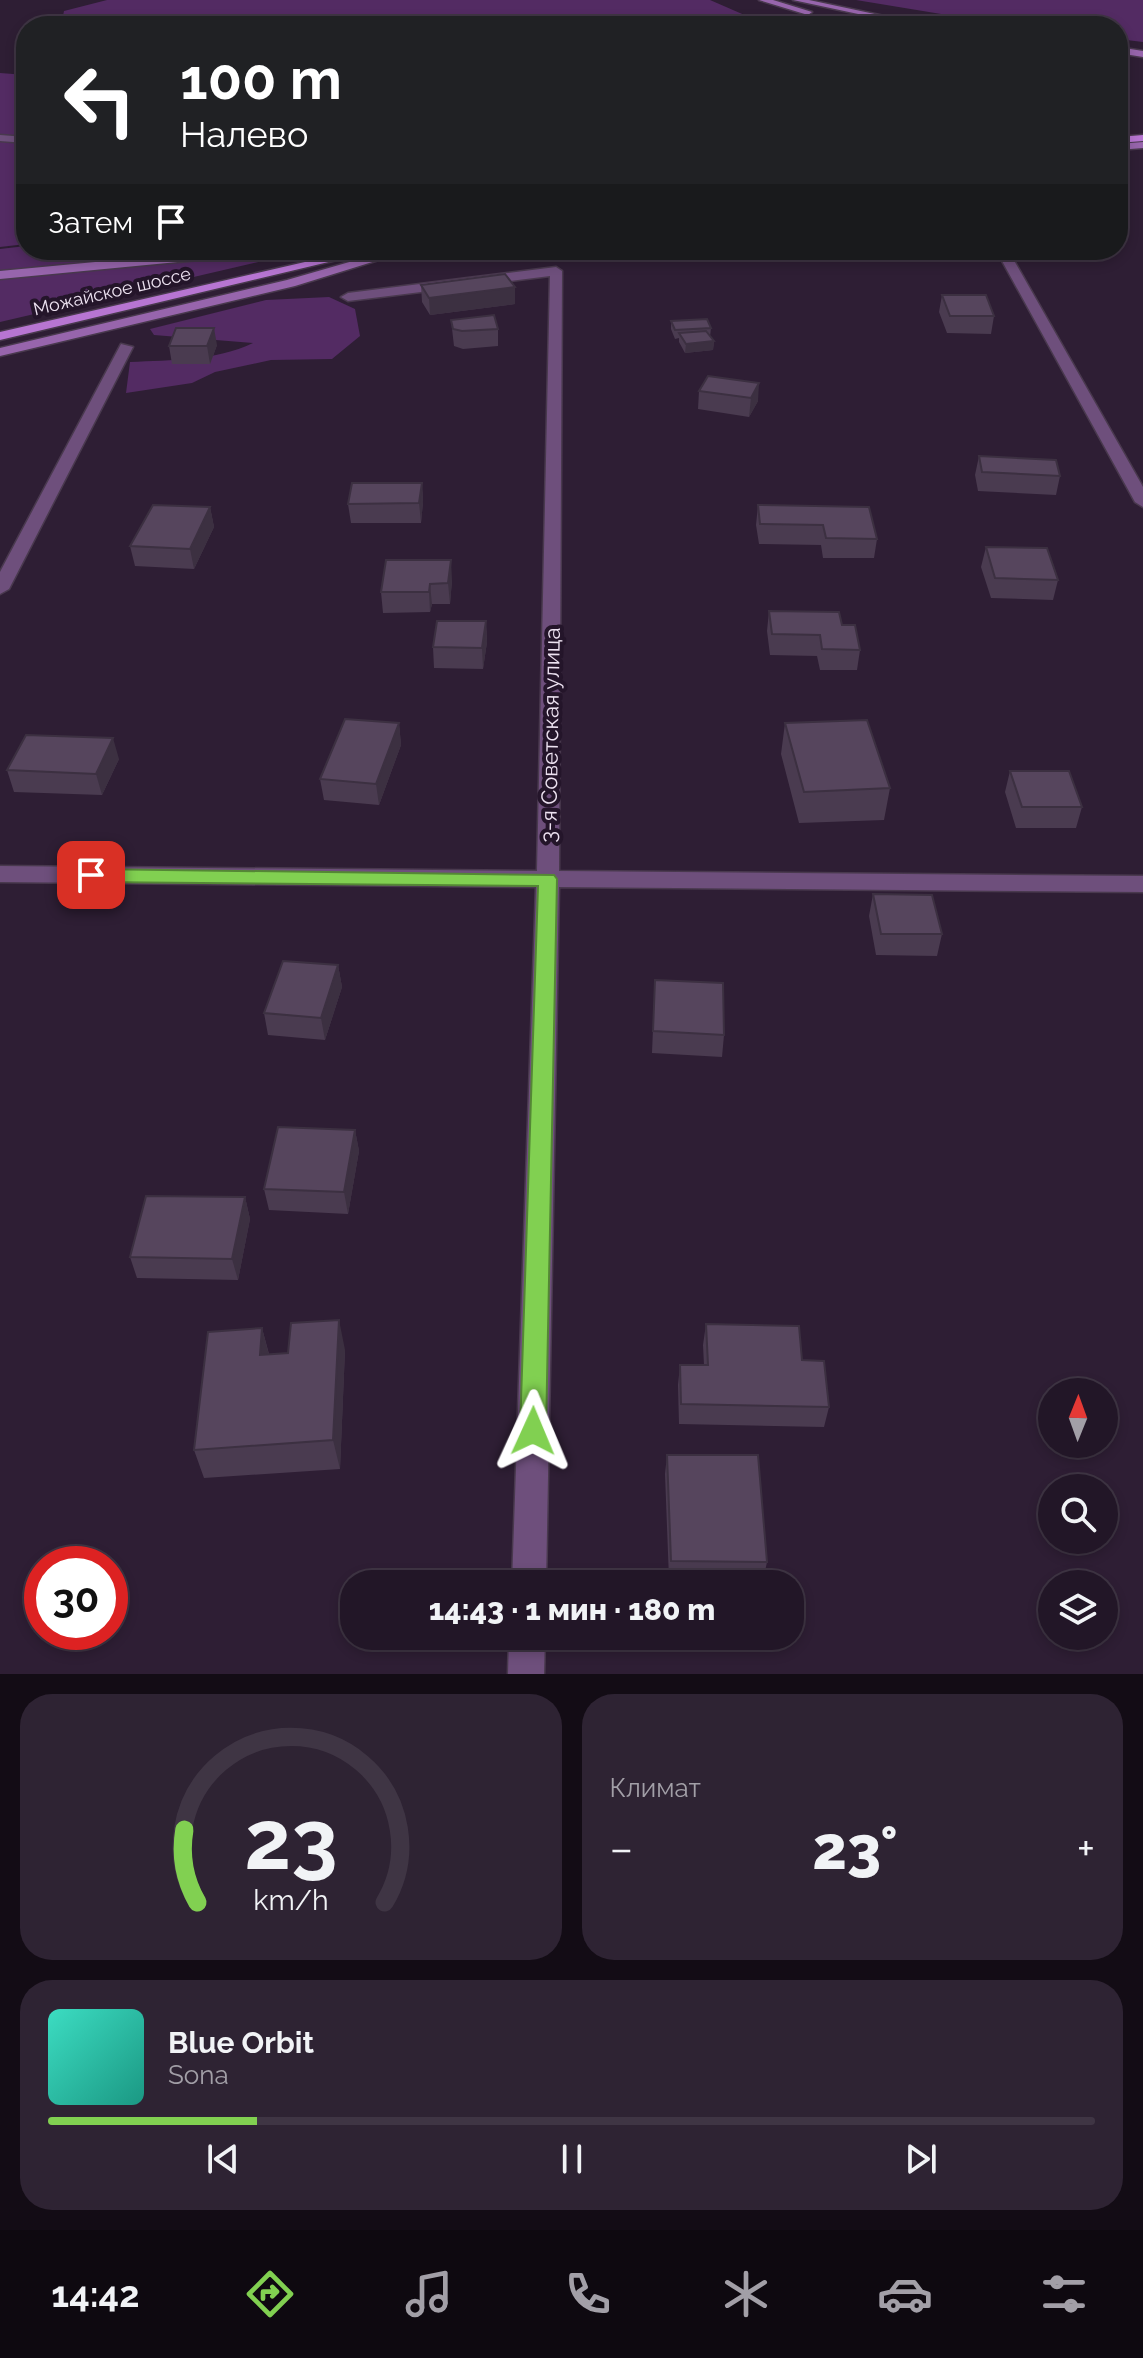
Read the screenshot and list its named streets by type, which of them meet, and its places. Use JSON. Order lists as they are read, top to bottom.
{
  "streets": {
    "main road": ["Можайское шоссе"],
    "street": ["3-я Советская улица"]
  },
  "north": "top",
  "page": {
    "turn": ["100 m", "Налево"],
    "then": "Затем",
    "limit": "30",
    "trip": "14:43 · 1 мин · 180 m",
    "tile": "Климат",
    "heat": ["−", "23°", "+"],
    "song": ["Blue Orbit", "Sona"],
    "tabs": "14:42",
    "gauge": ["23", "km/h"]
  }
}
